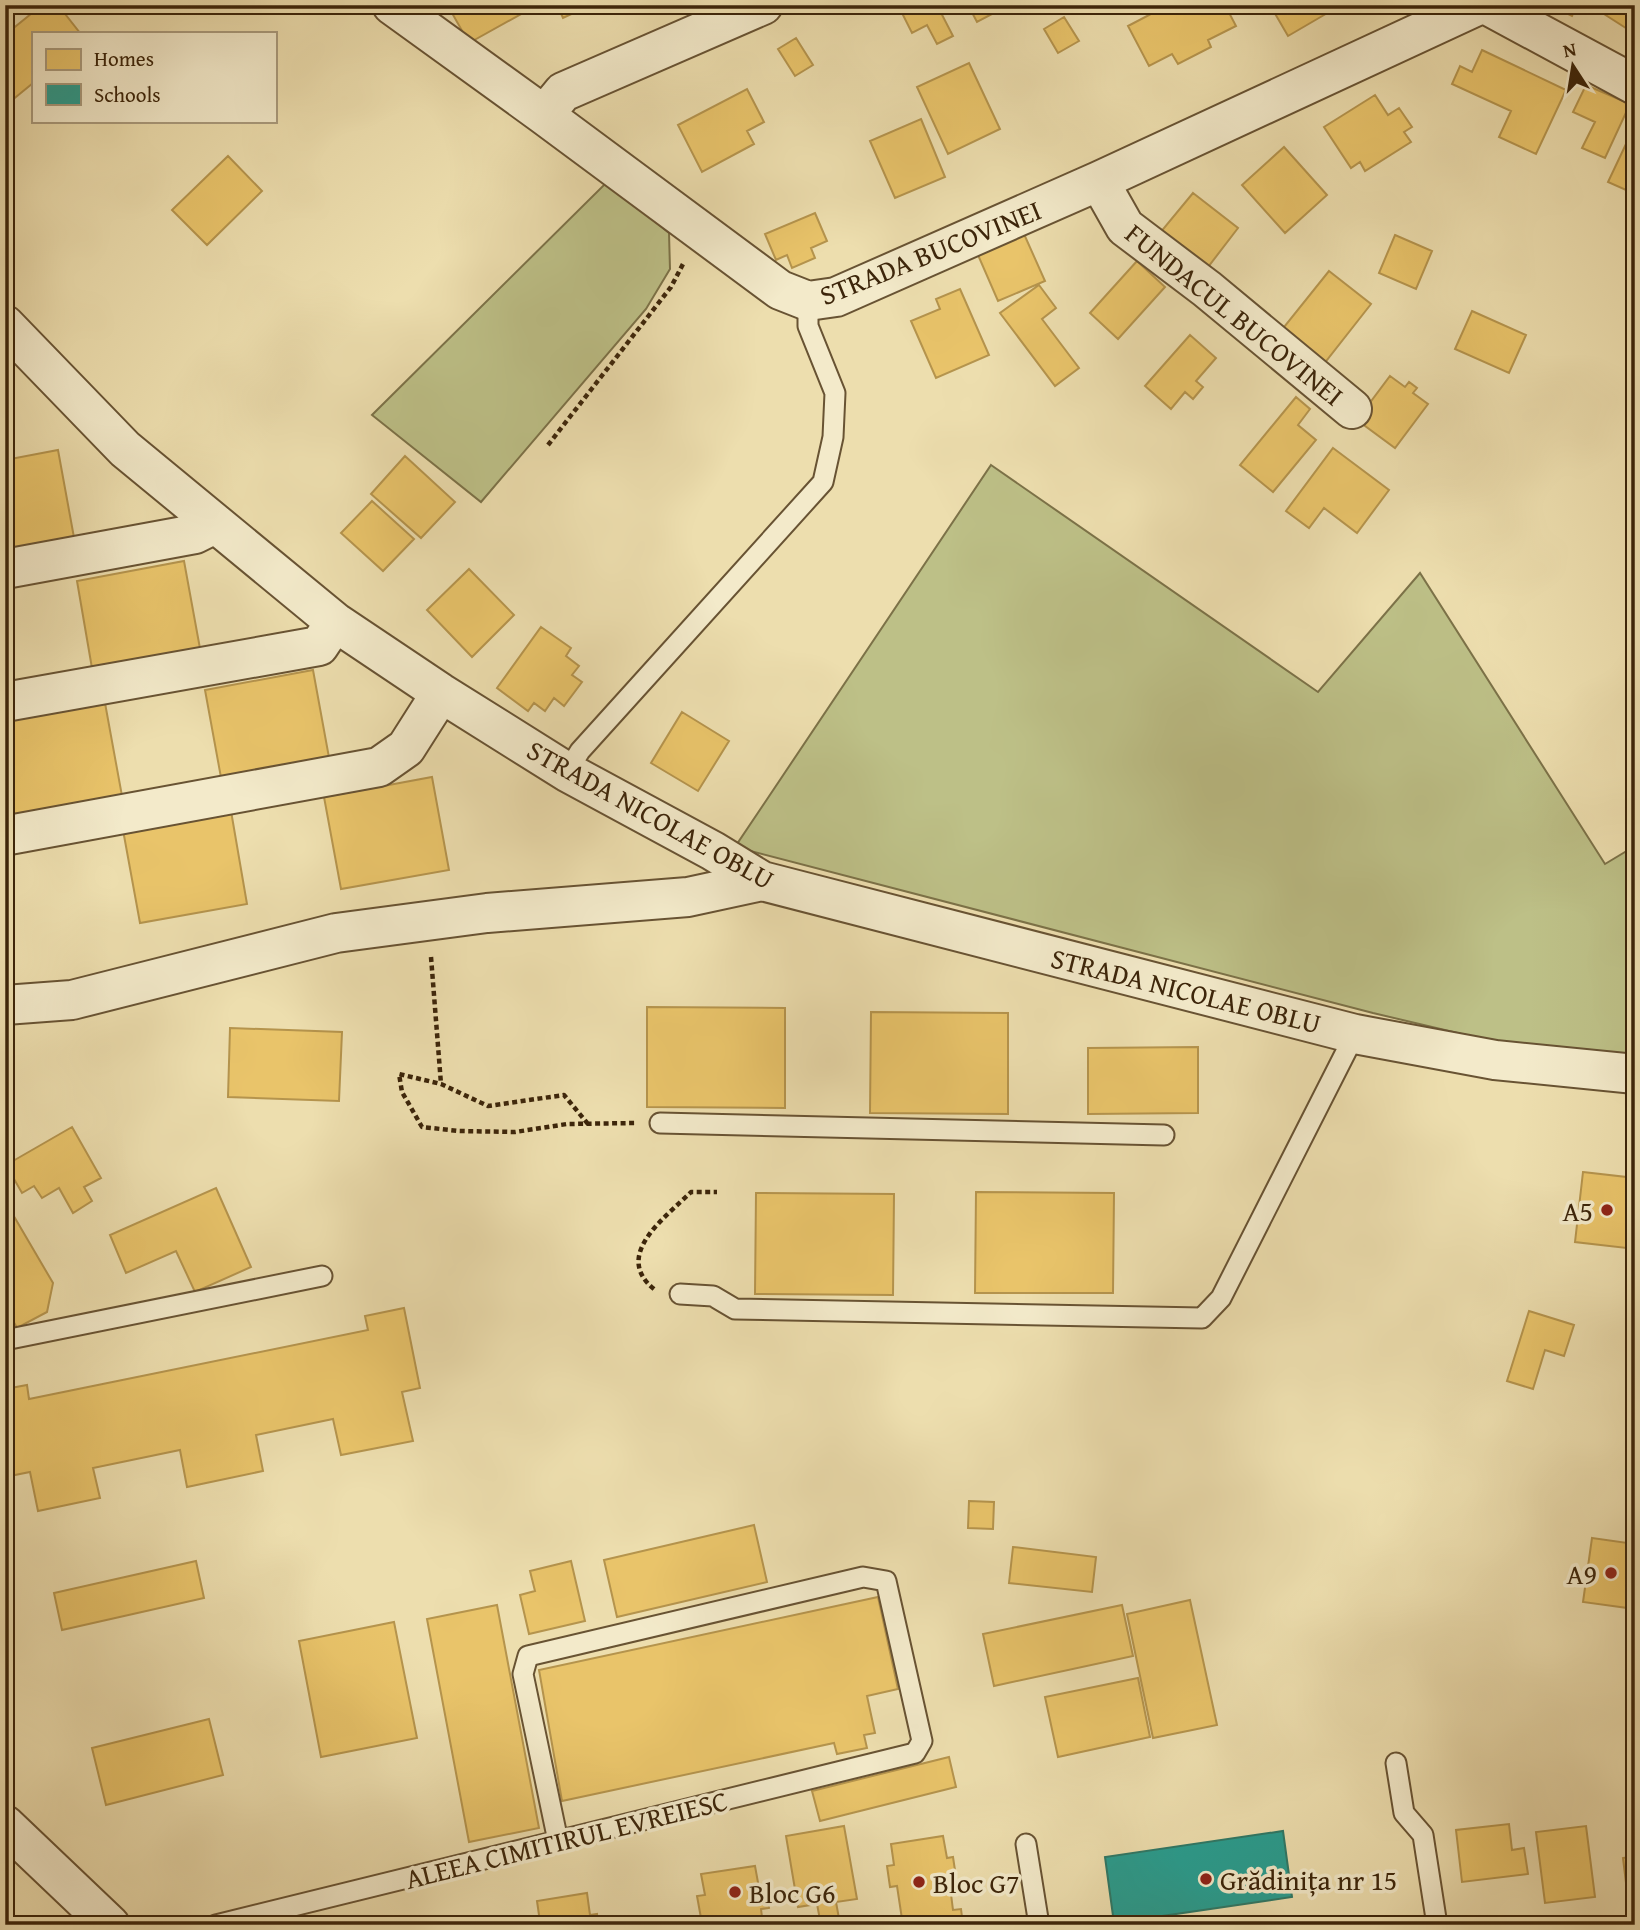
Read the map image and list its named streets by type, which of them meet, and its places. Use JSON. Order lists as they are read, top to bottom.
{
  "streets": {
    "street": ["STRADA BUCOVINEI", "FUNDACUL BUCOVINEI", "STRADA NICOLAE OBLU"],
    "lane": ["ALEEA CIMITIRUL EVREIESC"]
  },
  "crossings": [
    ["STRADA BUCOVINEI", "FUNDACUL BUCOVINEI"]
  ],
  "places": [
    "A5",
    "A9",
    "Grădinița nr 15",
    "Bloc G7",
    "Bloc G6"
  ],
  "legend": ["Homes", "Schools"],
  "north": "top"
}
